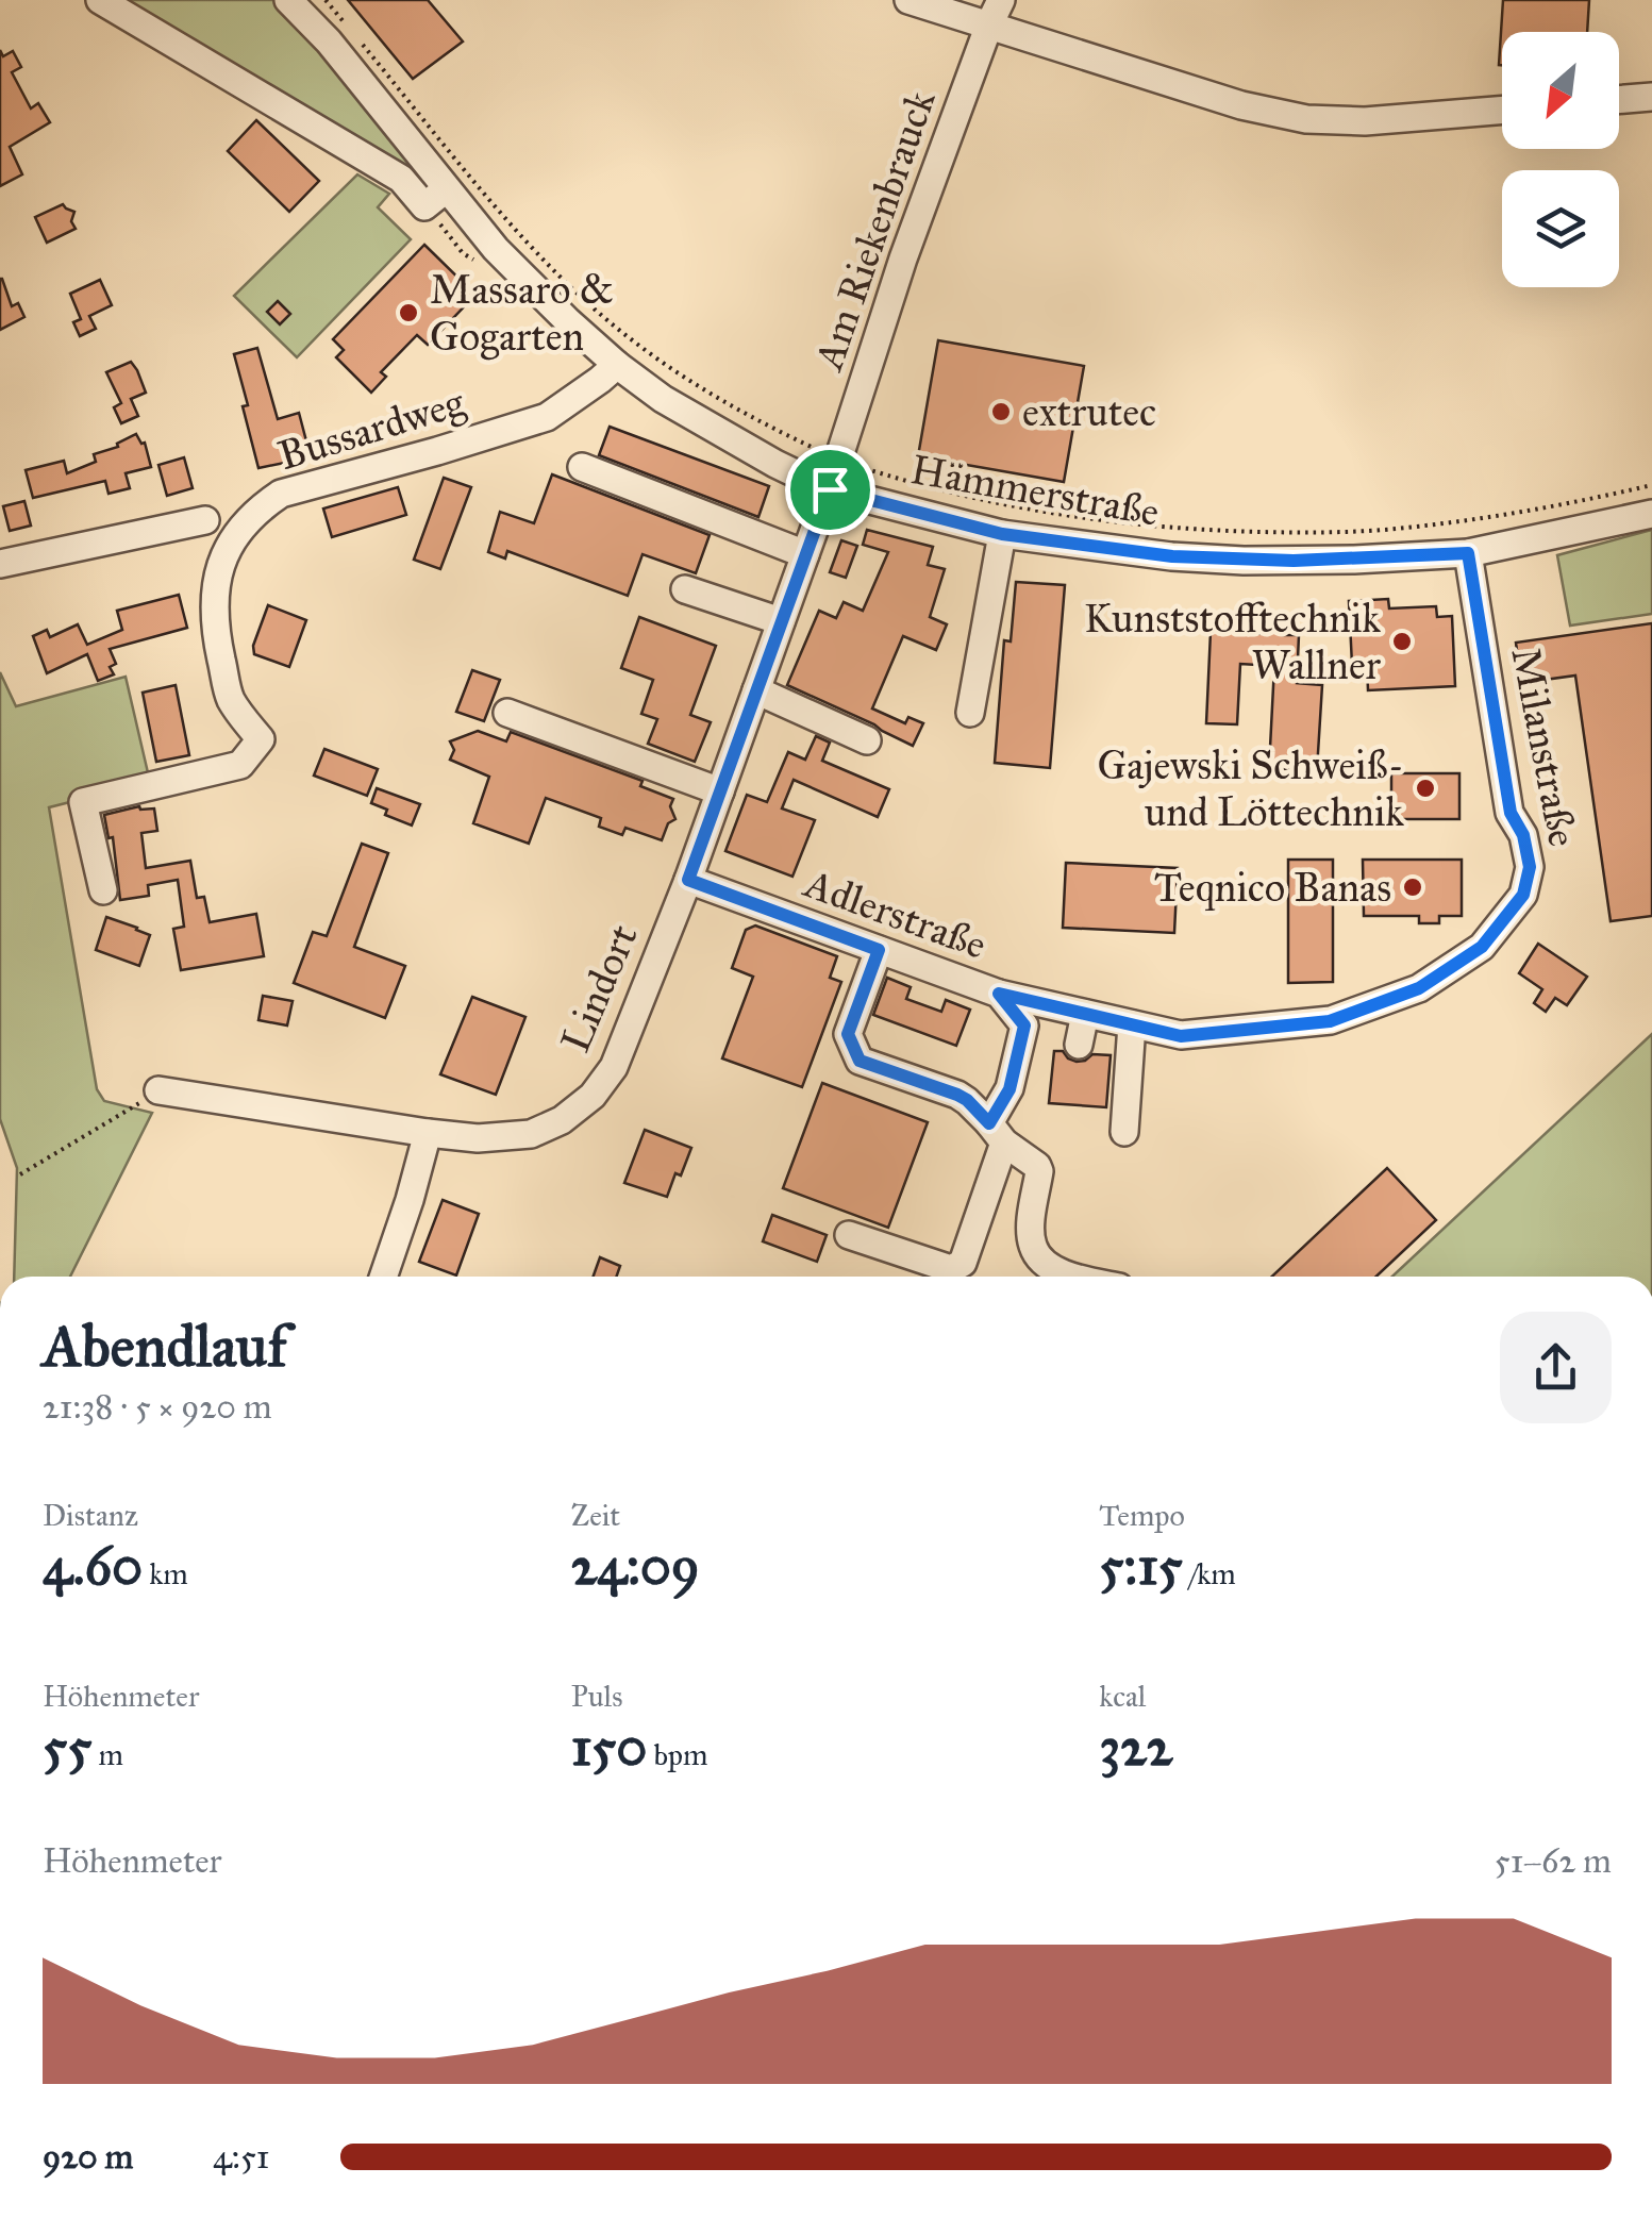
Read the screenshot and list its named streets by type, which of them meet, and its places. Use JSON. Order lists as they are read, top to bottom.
{
  "streets": {
    "street": [
      "Am Riekenbrauck",
      "Bussardweg",
      "Hämmerstraße",
      "Milanstraße",
      "Adlerstraße",
      "Lindort"
    ]
  },
  "crossings": [
    ["Am Riekenbrauck", "Hämmerstraße"],
    ["Am Riekenbrauck", "Lindort"],
    ["Bussardweg", "Hämmerstraße"],
    ["Hämmerstraße", "Milanstraße"],
    ["Hämmerstraße", "Lindort"],
    ["Milanstraße", "Adlerstraße"],
    ["Adlerstraße", "Lindort"]
  ],
  "places": [
    "Massaro & Gogarten",
    "extrutec",
    "Kunststofftechnik Wallner",
    "Gajewski Schweiß- und Löttechnik",
    "Teqnico Banas"
  ],
  "north": "bottom left",
  "page": {
    "heading": ["Abendlauf", "21:38 · 5 × 920 m"],
    "stats": [
      ["Distanz", "4.60 km"],
      ["Zeit", "24:09"],
      ["Tempo", "5:15 /km"],
      ["Höhenmeter", "55 m"],
      ["Puls", "150 bpm"],
      ["kcal", "322"]
    ],
    "chart": ["Höhenmeter", "51–62 m"],
    "list": [
      {
        "name": "920 m",
        "note": "4:51"
      }
    ]
  }
}
